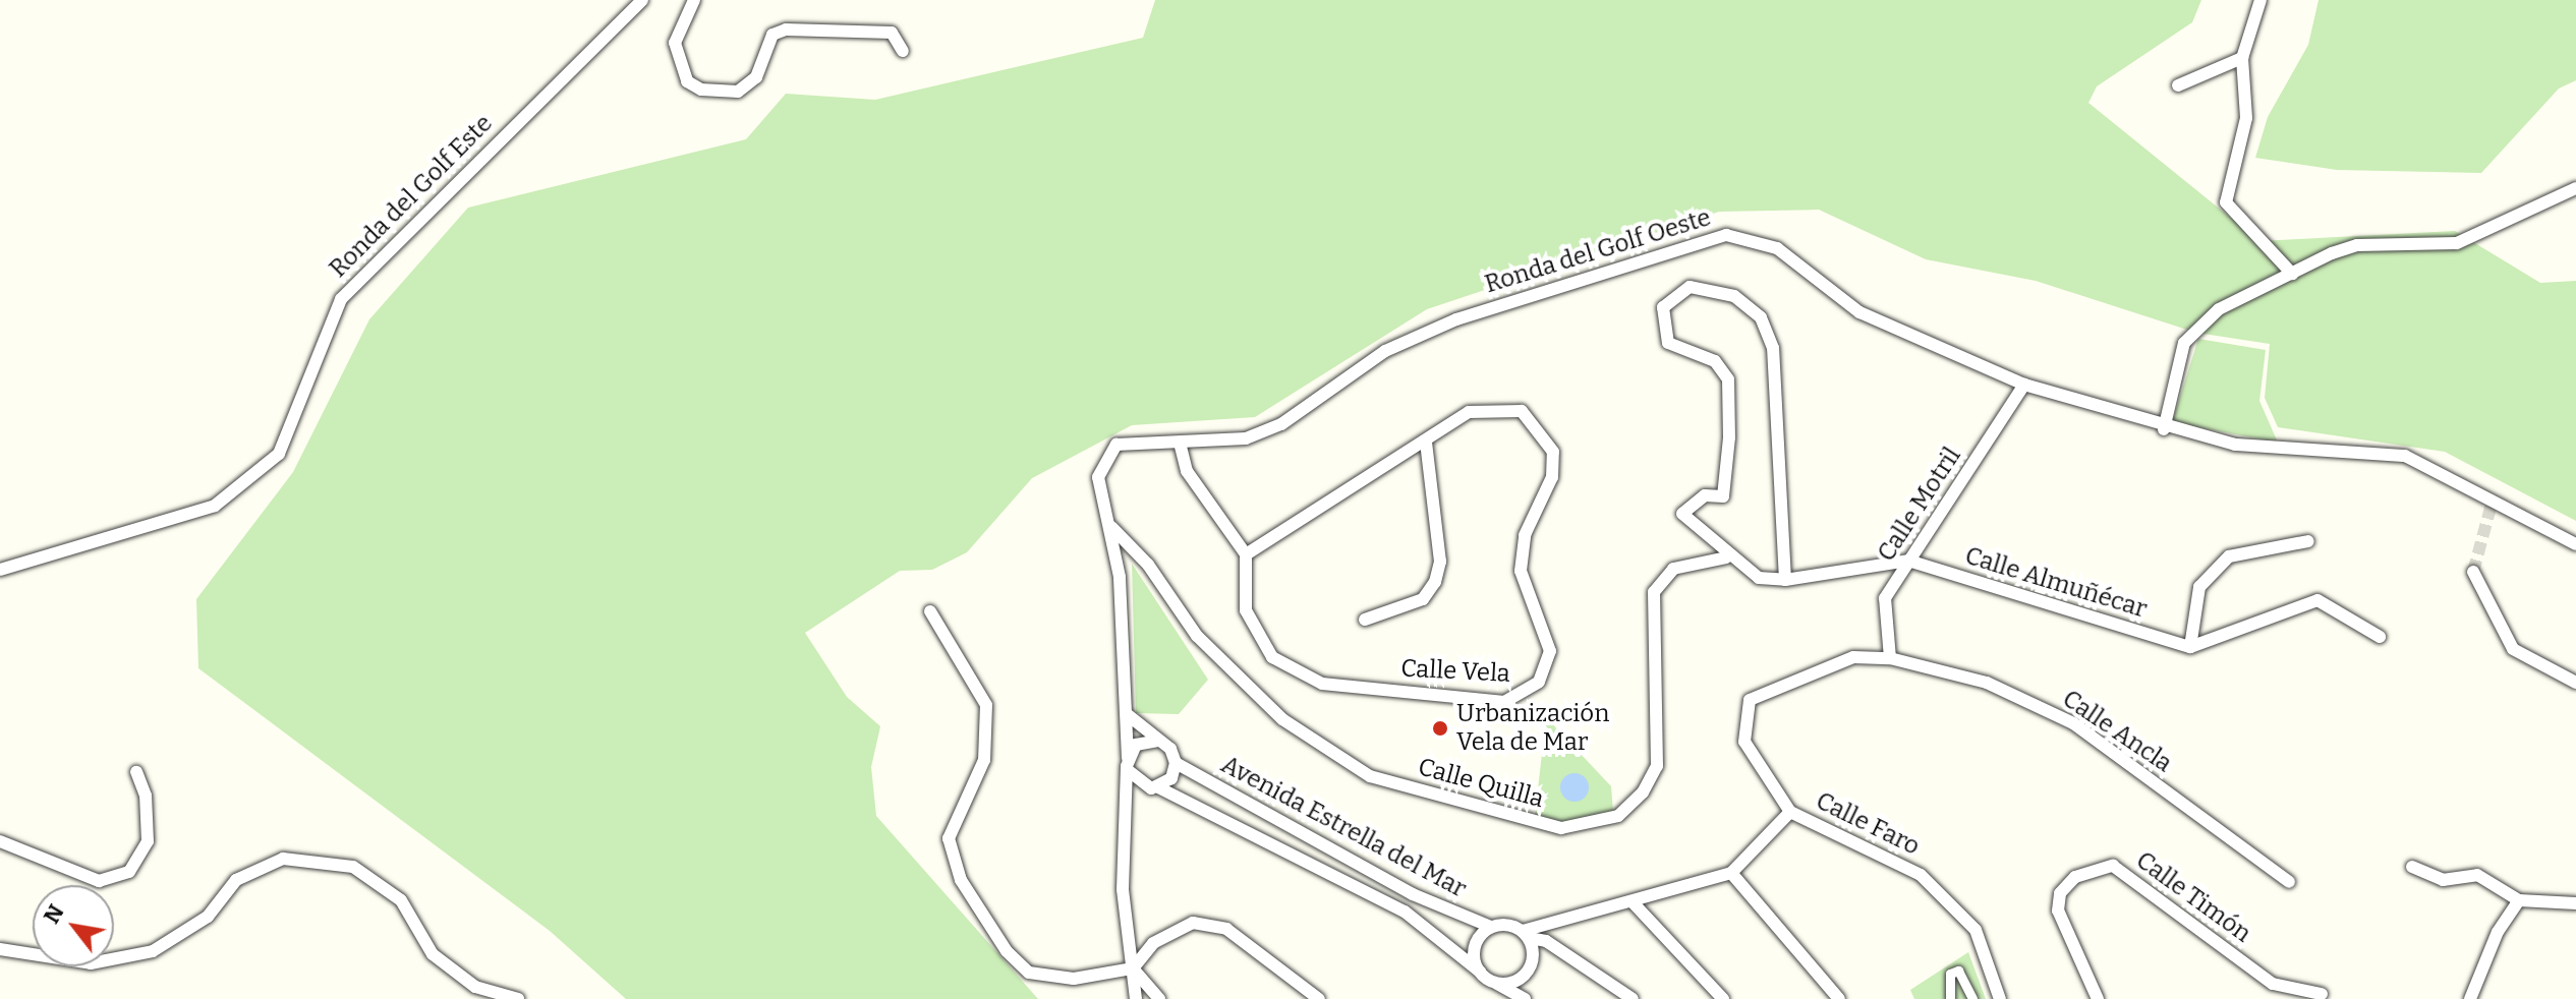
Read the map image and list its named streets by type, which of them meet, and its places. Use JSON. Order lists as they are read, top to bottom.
{
  "streets": {
    "street": [
      "Ronda del Golf Este",
      "Ronda del Golf Oeste",
      "Calle Motril",
      "Calle Almuñécar",
      "Calle Vela",
      "Calle Ancla",
      "Calle Quilla",
      "Calle Faro",
      "Avenida Estrella del Mar",
      "Calle Timón"
    ]
  },
  "crossings": [
    ["Ronda del Golf Oeste", "Calle Motril"],
    ["Ronda del Golf Oeste", "Calle Quilla"],
    ["Ronda del Golf Oeste", "Avenida Estrella del Mar"],
    ["Calle Motril", "Calle Almuñécar"],
    ["Calle Motril", "Calle Ancla"],
    ["Calle Ancla", "Calle Faro"]
  ],
  "places": ["Urbanización Vela de Mar"],
  "north": "top left"
}
